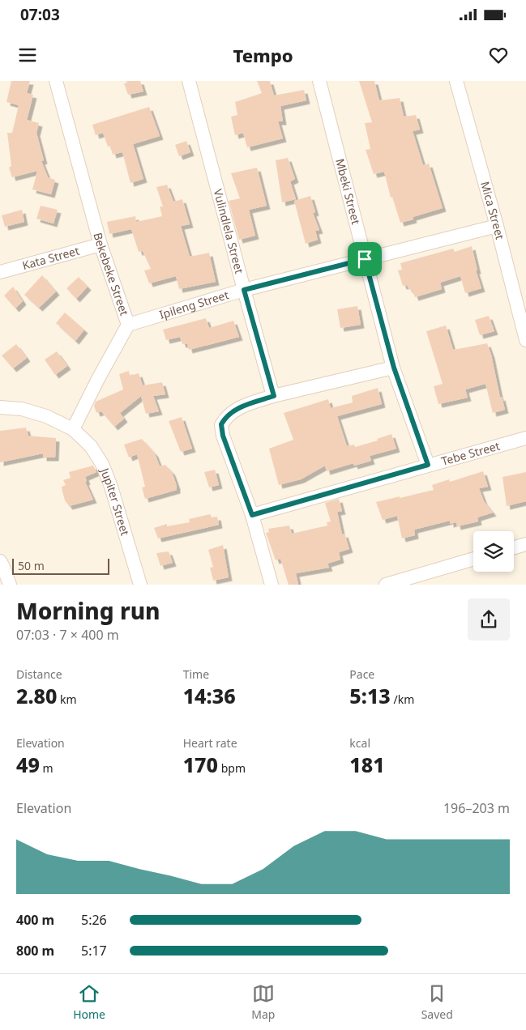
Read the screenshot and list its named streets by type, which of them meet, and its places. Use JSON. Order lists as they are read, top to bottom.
{
  "streets": {
    "street": [
      "Mbeki Street",
      "Mica Street",
      "Vulindlela Street",
      "Kata Street",
      "Bekebeke Street",
      "Ipileng Street",
      "Tebe Street",
      "Jupiter Street"
    ]
  },
  "crossings": [
    ["Mbeki Street", "Ipileng Street"],
    ["Mbeki Street", "Tebe Street"],
    ["Mica Street", "Ipileng Street"],
    ["Vulindlela Street", "Ipileng Street"],
    ["Kata Street", "Bekebeke Street"],
    ["Bekebeke Street", "Ipileng Street"],
    ["Bekebeke Street", "Jupiter Street"]
  ],
  "scale_bar": "50 m",
  "page": {
    "status": "07:03",
    "header": "Tempo",
    "scale": "50 m",
    "heading": ["Morning run", "07:03 · 7 × 400 m"],
    "stats": [
      ["Distance", "2.80 km"],
      ["Time", "14:36"],
      ["Pace", "5:13 /km"],
      ["Elevation", "49 m"],
      ["Heart rate", "170 bpm"],
      ["kcal", "181"]
    ],
    "chart": ["Elevation", "196–203 m"],
    "list": [
      {
        "name": "400 m",
        "note": "5:26"
      },
      {
        "name": "800 m",
        "note": "5:17"
      }
    ],
    "tabs": ["Home", "Map", "Saved"]
  }
}
